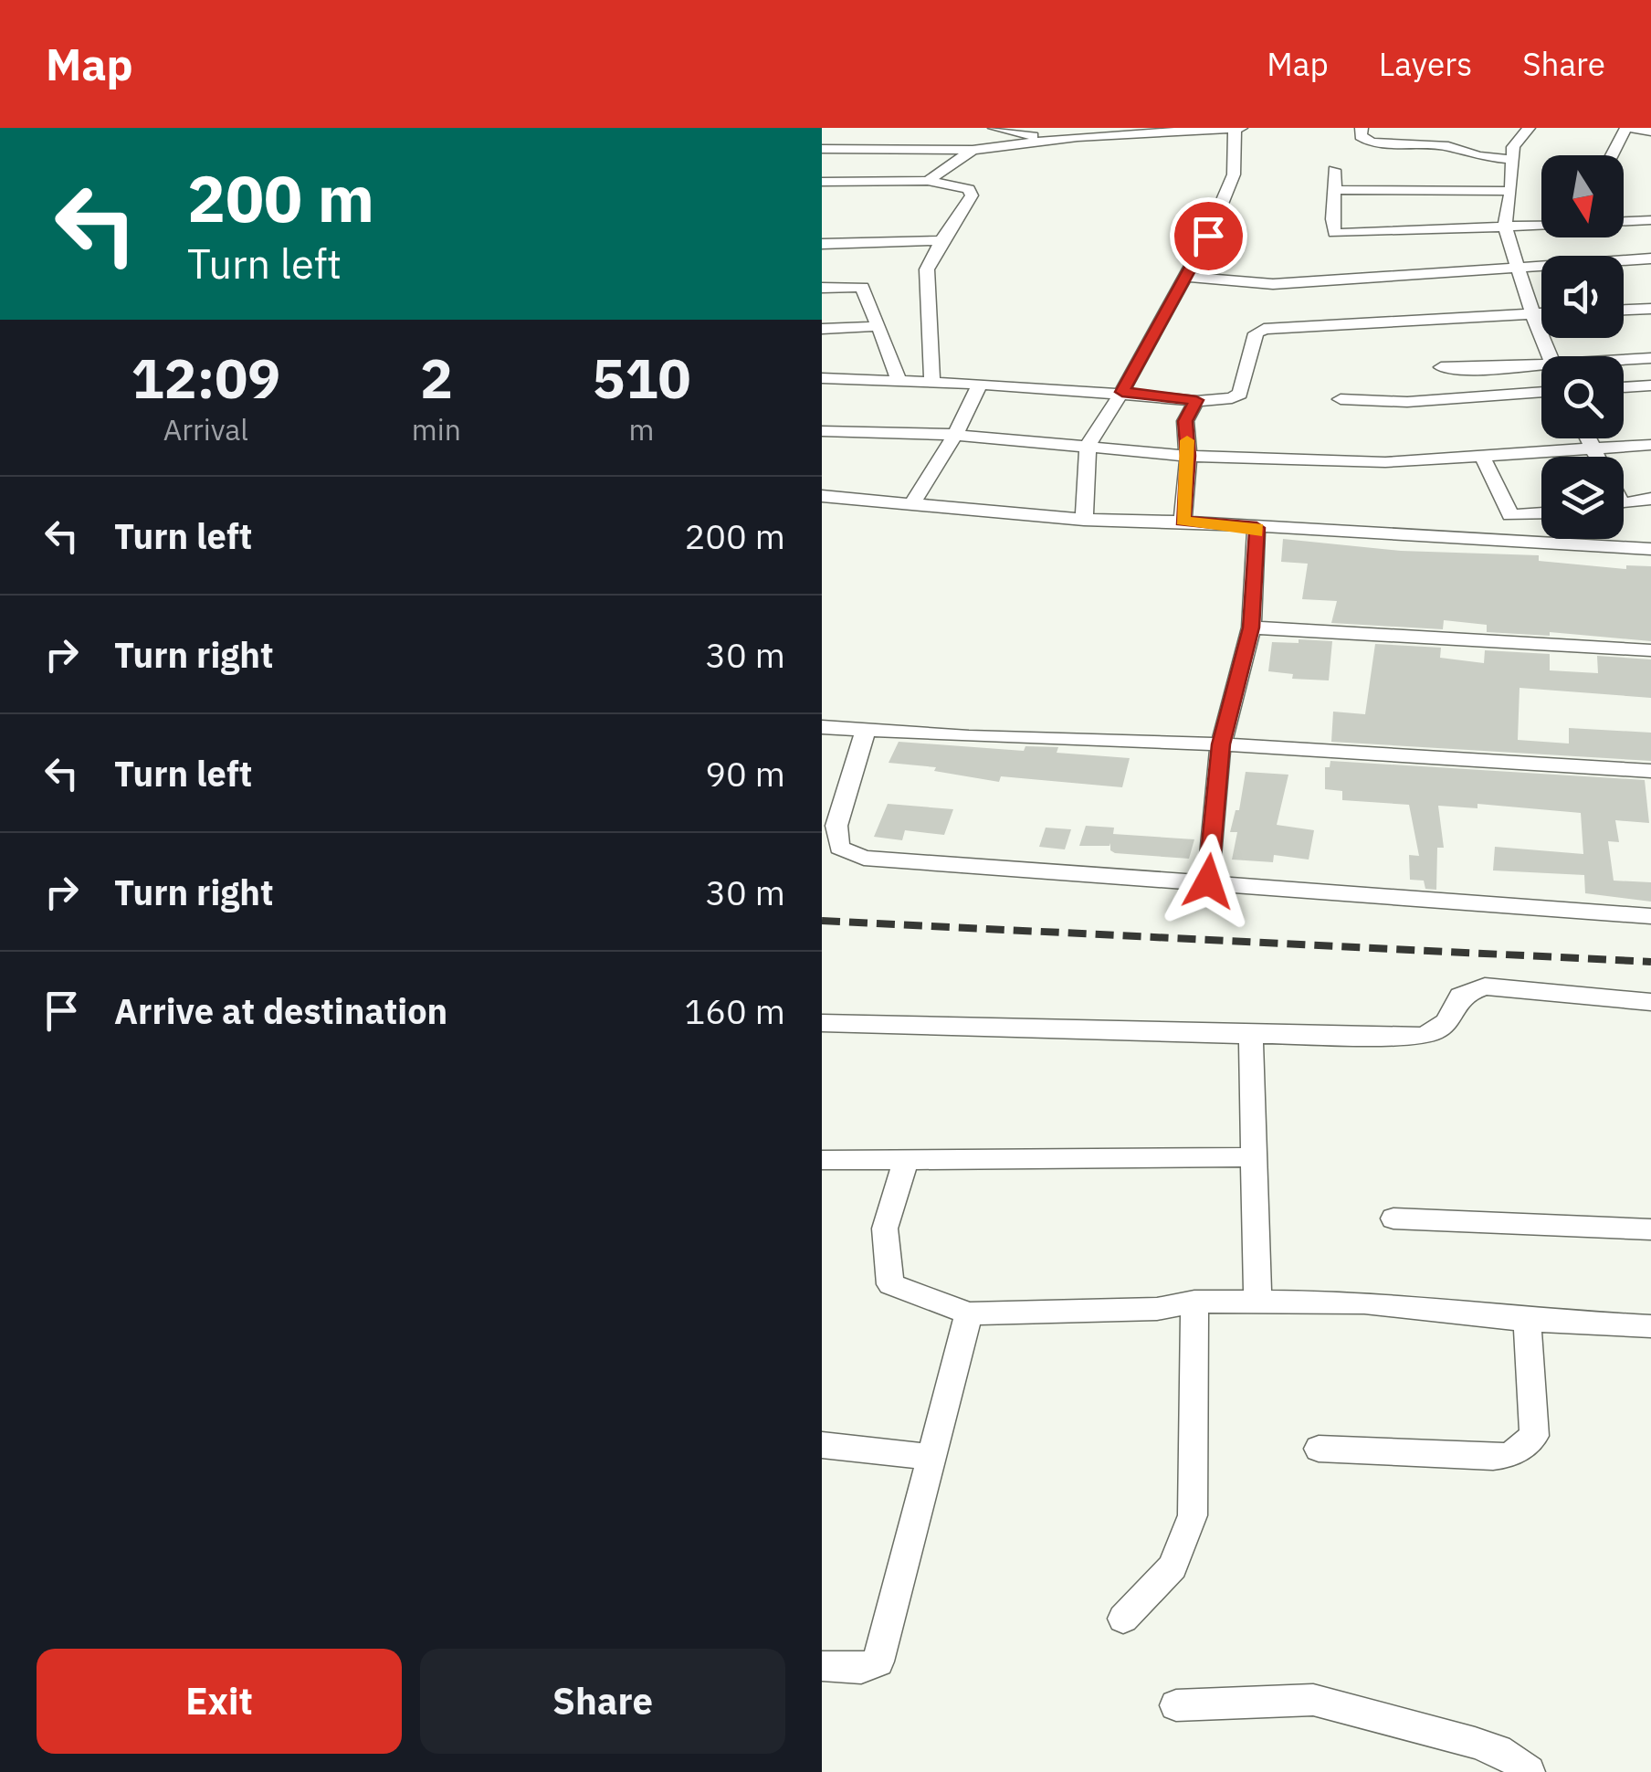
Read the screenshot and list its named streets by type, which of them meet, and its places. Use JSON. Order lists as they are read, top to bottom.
{
  "north": "bottom",
  "page": {
    "header": "Map",
    "nav": ["Map", "Layers", "Share"],
    "turn": ["200 m", "Turn left"],
    "eta": [
      "12:09",
      "Arrival",
      "2",
      "min",
      "510",
      "m"
    ],
    "list": [
      {
        "name": "Turn left",
        "value": "200 m"
      },
      {
        "name": "Turn right",
        "value": "30 m"
      },
      {
        "name": "Turn left",
        "value": "90 m"
      },
      {
        "name": "Turn right",
        "value": "30 m"
      },
      {
        "name": "Arrive at destination",
        "value": "160 m"
      }
    ],
    "buttons": ["Exit", "Share"]
  }
}
